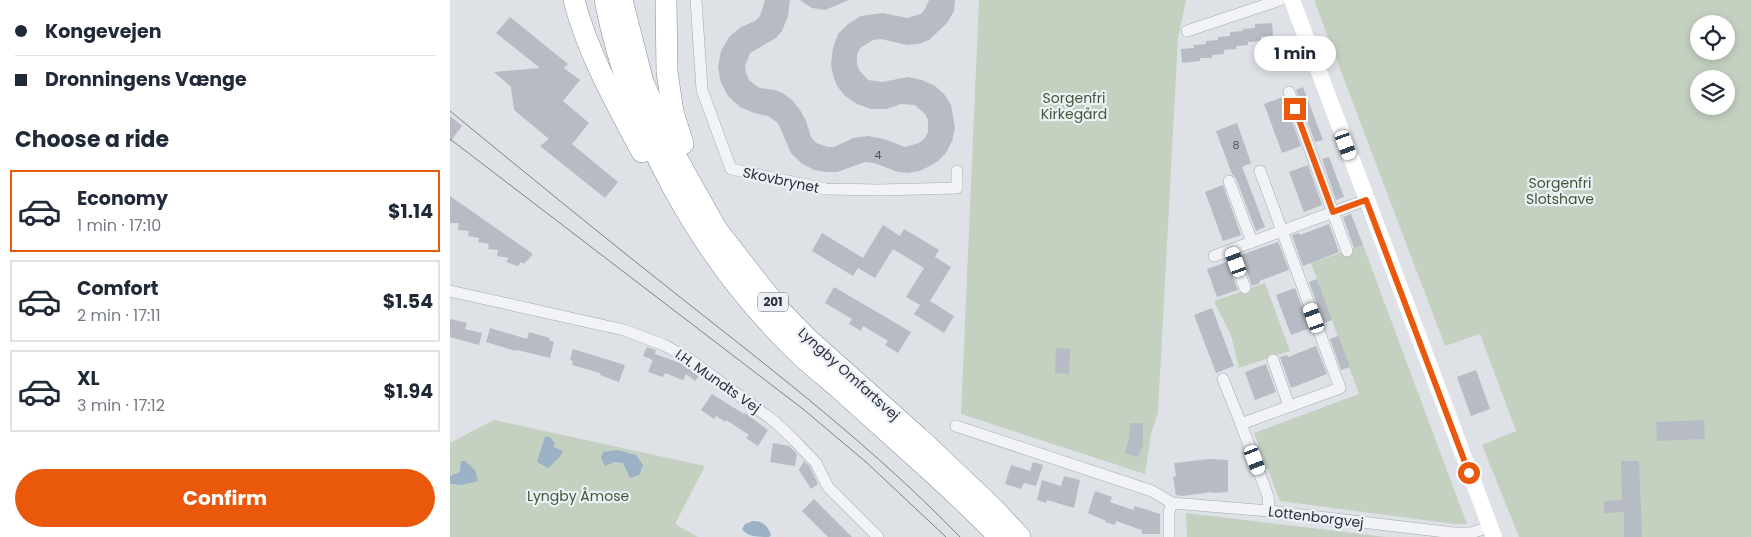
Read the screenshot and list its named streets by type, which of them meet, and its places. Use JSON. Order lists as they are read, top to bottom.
{
  "streets": {
    "highway": ["201", "Lyngby Omfartsvej"],
    "street": ["Skovbrynet", "I.H. Mundts Vej", "Lottenborgvej"]
  },
  "parks": ["Sorgenfri Kirkegård", "Sorgenfri Slotshave", "Lyngby Åmose"],
  "house_numbers": ["8", "4"],
  "page": {
    "banner": ["Kongevejen", "Dronningens Vænge"],
    "bubble": "1 min",
    "heading": "Choose a ride",
    "list": [
      {
        "name": "Economy",
        "note": "1 min · 17:10",
        "value": "$1.14"
      },
      {
        "name": "Comfort",
        "note": "2 min · 17:11",
        "value": "$1.54"
      },
      {
        "name": "XL",
        "note": "3 min · 17:12",
        "value": "$1.94"
      }
    ],
    "buttons": "Confirm"
  }
}
